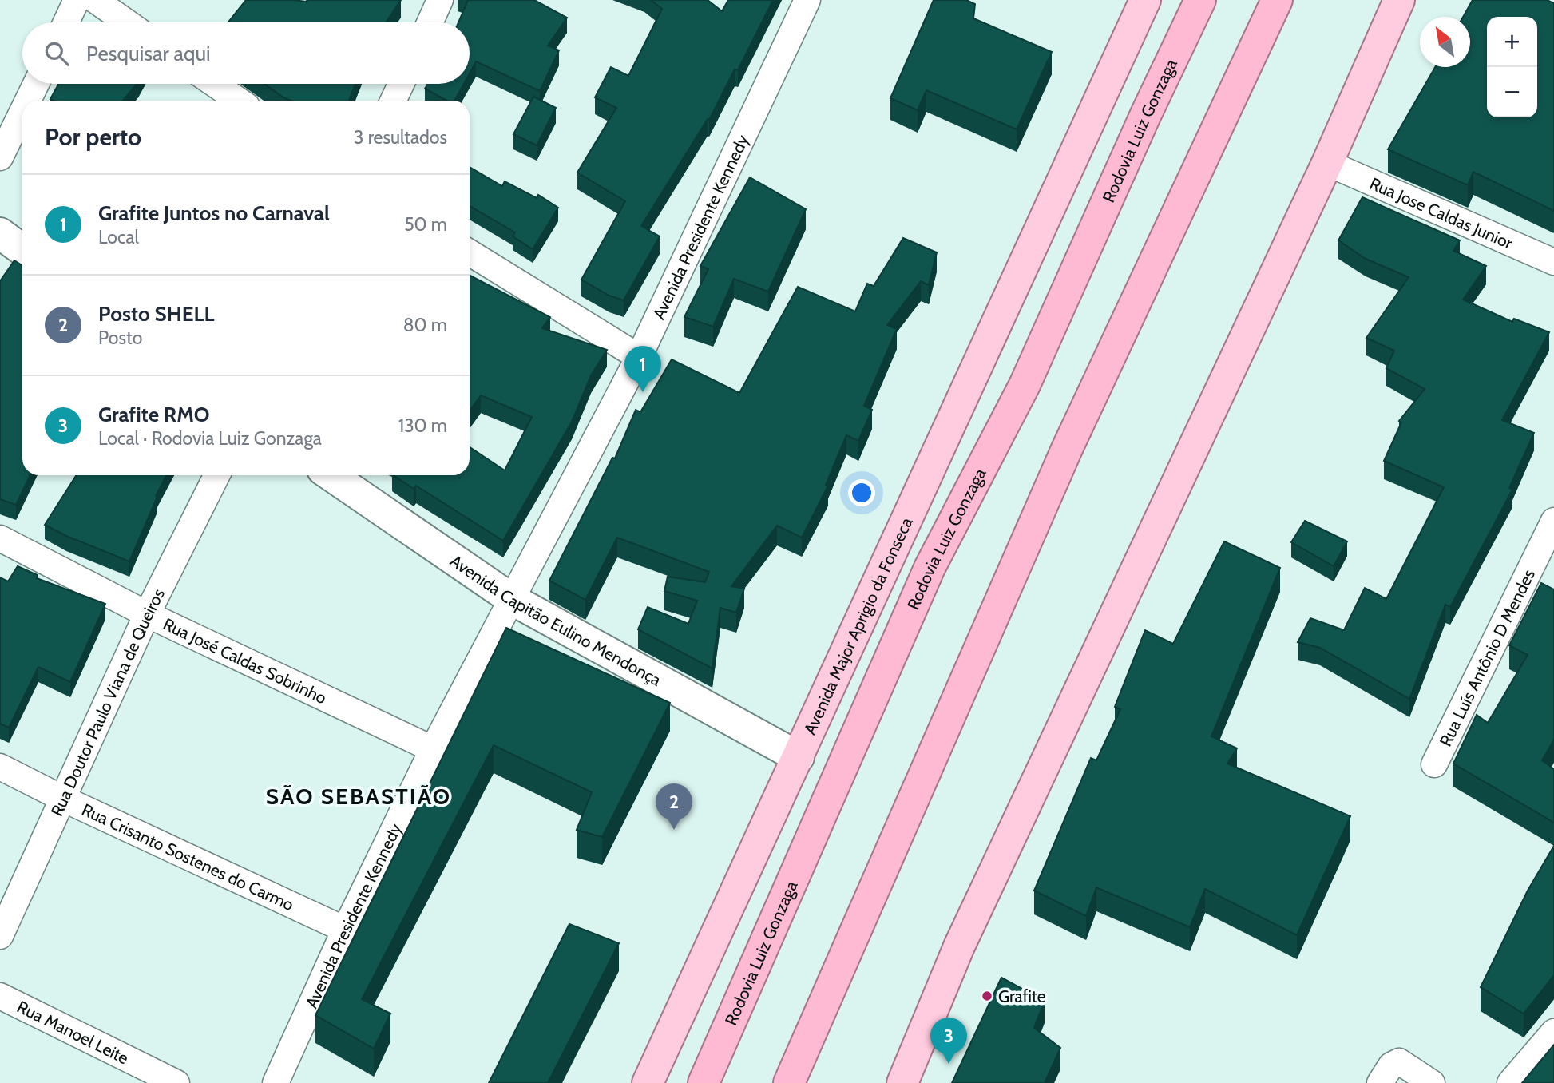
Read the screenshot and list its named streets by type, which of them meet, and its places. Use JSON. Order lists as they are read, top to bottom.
{
  "streets": {
    "highway": ["Rodovia Luiz Gonzaga"],
    "main road": ["Avenida Capitão Eulino Mendonça", "Avenida Major Aprigio da Fonseca"],
    "street": [
      "Rua Jose Caldas Junior",
      "Avenida Presidente Kennedy",
      "Rua Luís Antônio D Mendes",
      "Rua José Caldas Sobrinho",
      "Rua Doutor Paulo Viana de Queiros",
      "Rua Crisanto Sostenes do Carmo",
      "Rua Manoel Leite"
    ]
  },
  "crossings": [
    ["Avenida Presidente Kennedy", "Avenida Capitão Eulino Mendonça"],
    ["Avenida Presidente Kennedy", "Rua José Caldas Sobrinho"],
    ["Avenida Presidente Kennedy", "Rua Crisanto Sostenes do Carmo"],
    ["Avenida Capitão Eulino Mendonça", "Avenida Major Aprigio da Fonseca"],
    ["Rua José Caldas Sobrinho", "Rua Doutor Paulo Viana de Queiros"],
    ["Rua Doutor Paulo Viana de Queiros", "Rua Crisanto Sostenes do Carmo"]
  ],
  "districts": ["SÃO SEBASTIÃO"],
  "places": ["Grafite"],
  "north": "top left",
  "page": {
    "map_buttons": ["+", "−"],
    "search": "Pesquisar aqui",
    "heading": ["Por perto", "3 resultados"],
    "list": [
      {
        "mark": "1",
        "name": "Grafite Juntos no Carnaval",
        "note": "Local",
        "value": "50 m"
      },
      {
        "mark": "2",
        "name": "Posto SHELL",
        "note": "Posto",
        "value": "80 m"
      },
      {
        "mark": "3",
        "name": "Grafite RMO",
        "note": "Local · Rodovia Luiz Gonzaga",
        "value": "130 m"
      }
    ],
    "pins": ["1", "2", "3"]
  }
}
